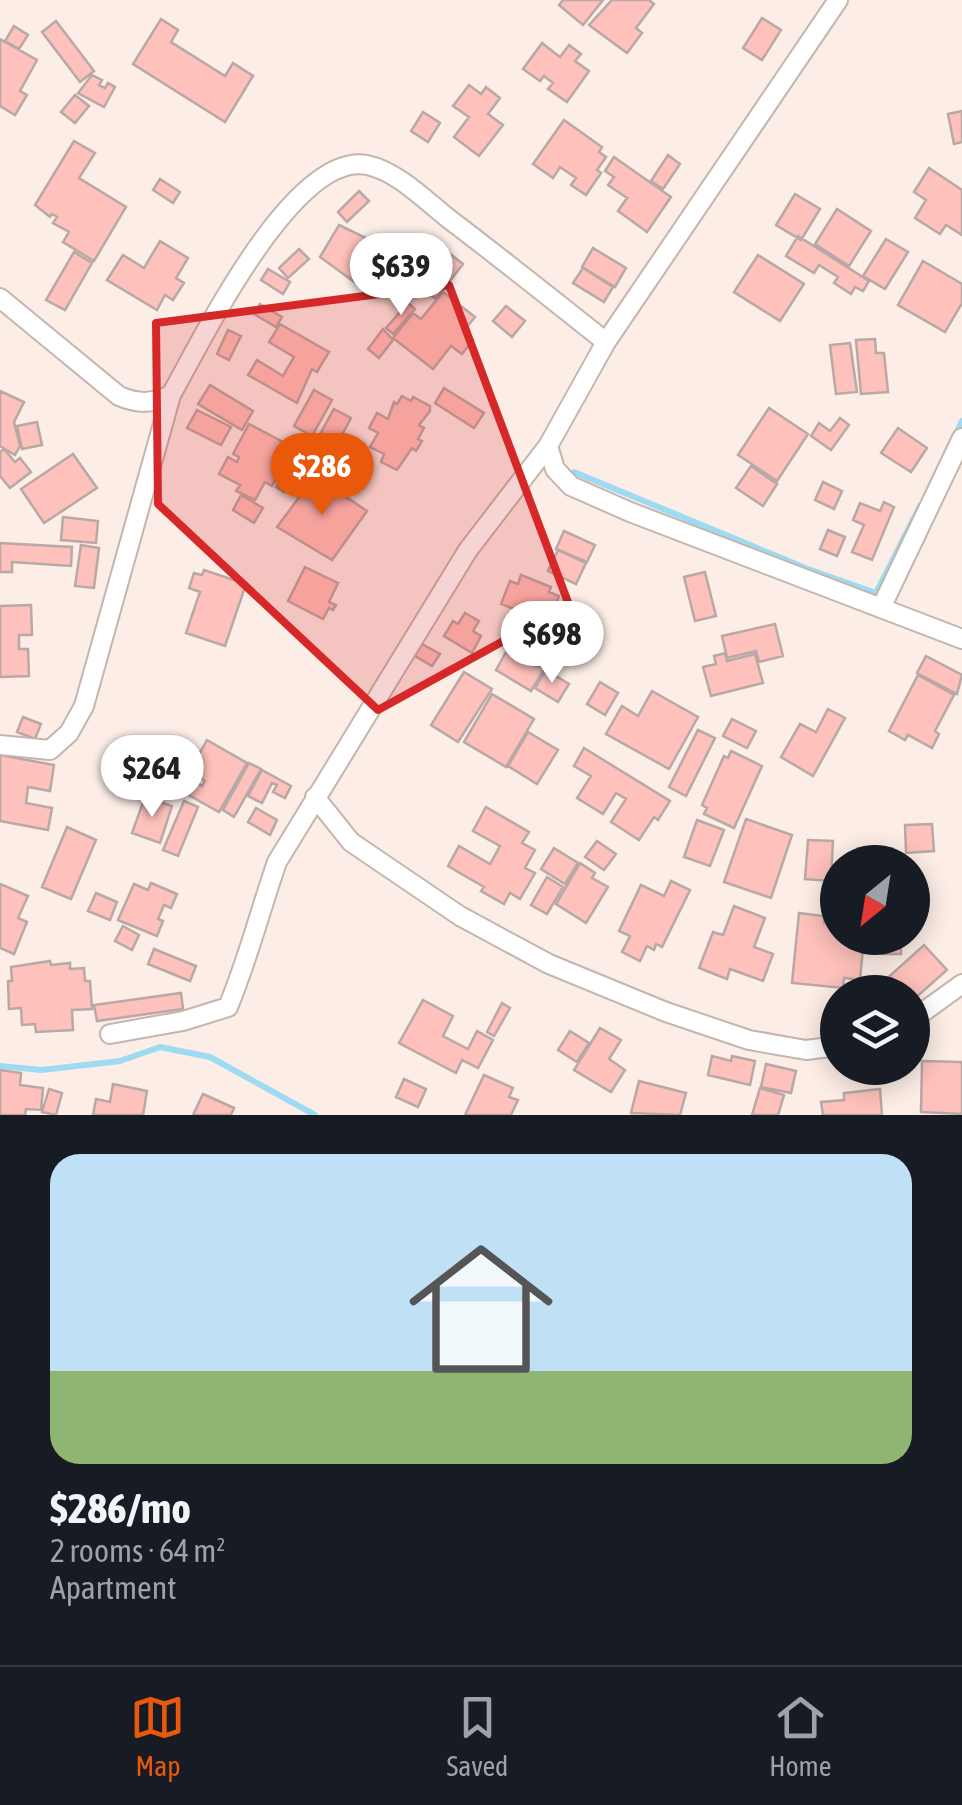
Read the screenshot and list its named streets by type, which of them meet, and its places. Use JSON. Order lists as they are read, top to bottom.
{
  "north": "bottom left",
  "page": {
    "price": [
      "$639",
      "$286",
      "$698",
      "$264"
    ],
    "list": [
      {
        "name": "$286/mo",
        "note": "2 rooms · 64 m² · Apartment"
      }
    ],
    "tabs": ["Map", "Saved", "Home"]
  }
}
